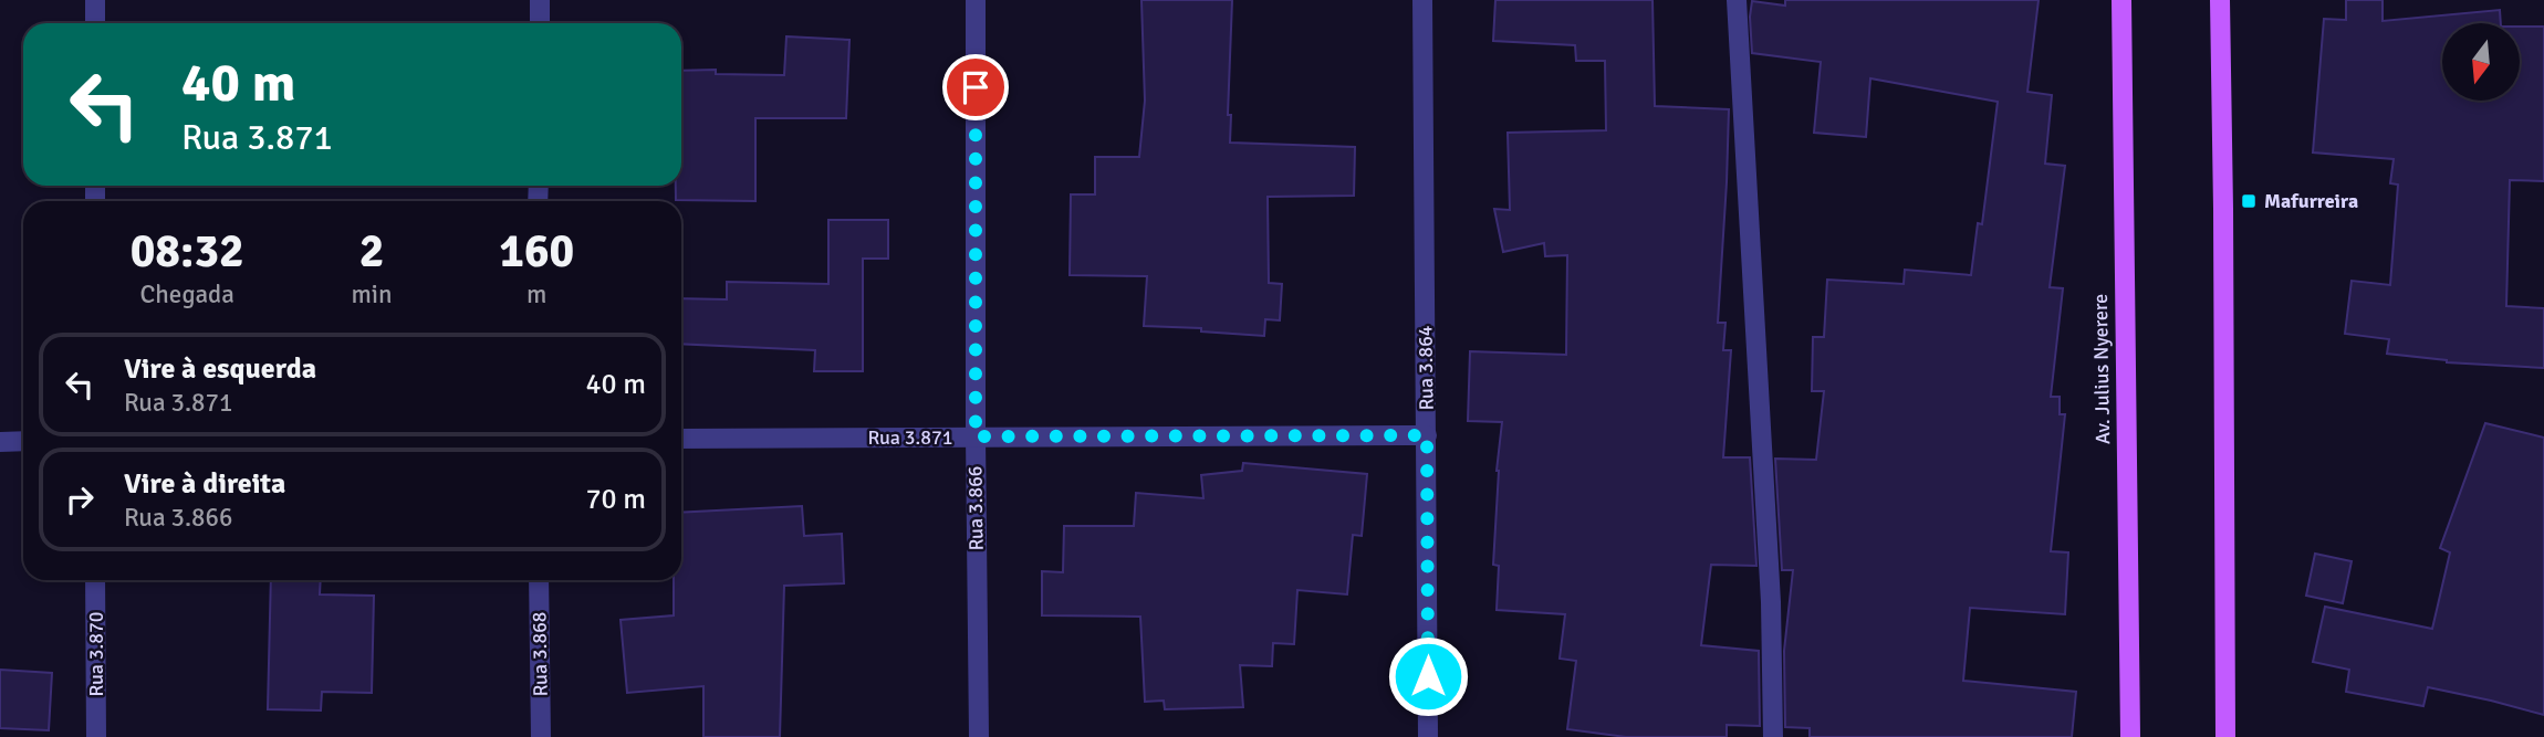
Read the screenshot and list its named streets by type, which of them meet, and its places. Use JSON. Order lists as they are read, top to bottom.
{
  "streets": {
    "main road": ["Av. Julius Nyerere"],
    "street": [
      "Rua 3.864",
      "Rua 3.871",
      "Rua 3.866",
      "Rua 3.870",
      "Rua 3.868"
    ]
  },
  "crossings": [
    ["Rua 3.864", "Rua 3.871"],
    ["Rua 3.871", "Rua 3.866"]
  ],
  "places": {
    "transit": ["Mafurreira"]
  },
  "north": "bottom",
  "page": {
    "turn": ["40 m", "Rua 3.871"],
    "eta": [
      "08:32",
      "Chegada",
      "2",
      "min",
      "160",
      "m"
    ],
    "list": [
      {
        "name": "Vire à esquerda",
        "note": "Rua 3.871",
        "value": "40 m"
      },
      {
        "name": "Vire à direita",
        "note": "Rua 3.866",
        "value": "70 m"
      }
    ]
  }
}
